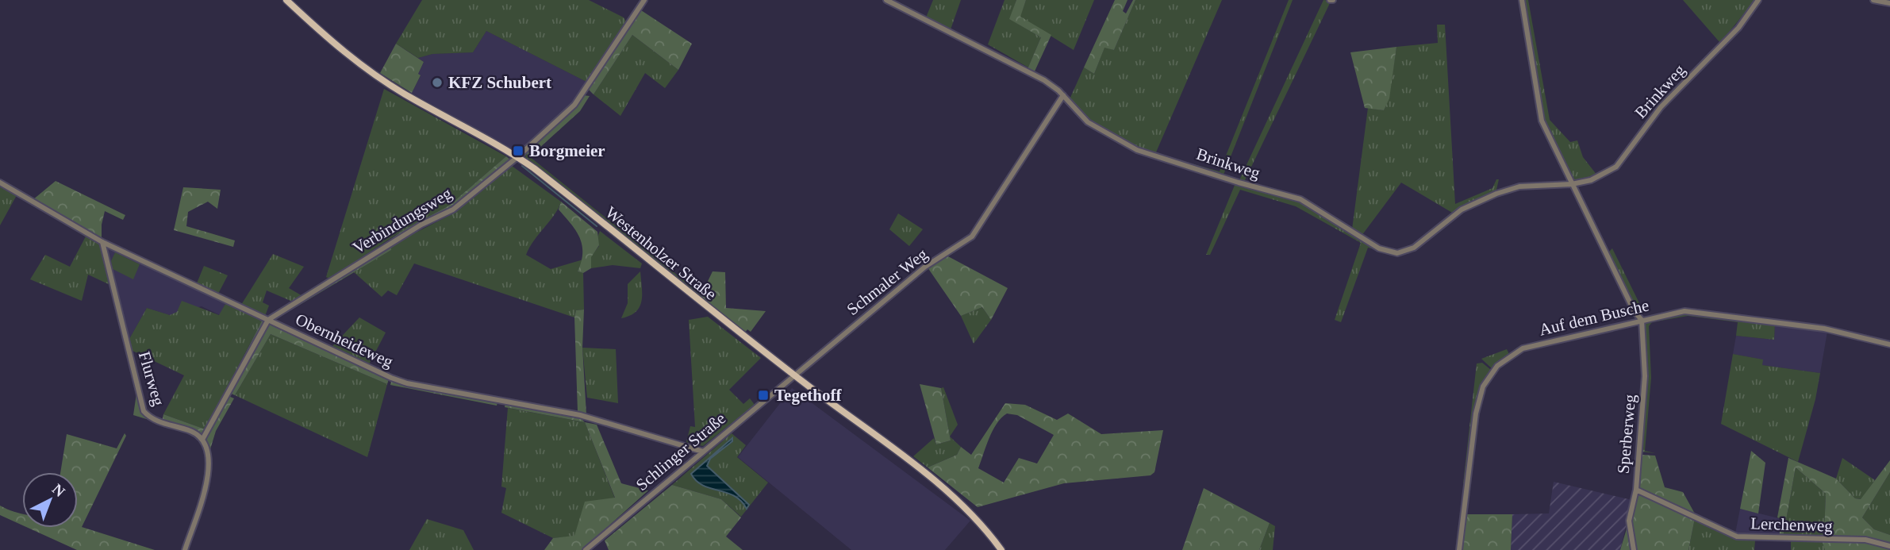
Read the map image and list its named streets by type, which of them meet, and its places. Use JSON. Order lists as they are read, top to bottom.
{
  "streets": {
    "main road": ["Westenholzer Straße"],
    "street": [
      "Brinkweg",
      "Verbindungsweg",
      "Schmaler Weg",
      "Auf dem Busche",
      "Obernheideweg",
      "Flurweg",
      "Sperberweg",
      "Schlinger Straße",
      "Lerchenweg"
    ]
  },
  "crossings": [
    ["Brinkweg", "Schmaler Weg"],
    ["Verbindungsweg", "Westenholzer Straße"],
    ["Verbindungsweg", "Obernheideweg"],
    ["Verbindungsweg", "Flurweg"],
    ["Westenholzer Straße", "Schmaler Weg"],
    ["Westenholzer Straße", "Schlinger Straße"],
    ["Schmaler Weg", "Schlinger Straße"],
    ["Auf dem Busche", "Sperberweg"],
    ["Obernheideweg", "Flurweg"],
    ["Obernheideweg", "Schlinger Straße"],
    ["Sperberweg", "Lerchenweg"]
  ],
  "places": {
    "other": ["KFZ Schubert"],
    "transit": ["Borgmeier", "Tegethoff"]
  },
  "north": "top right"
}
